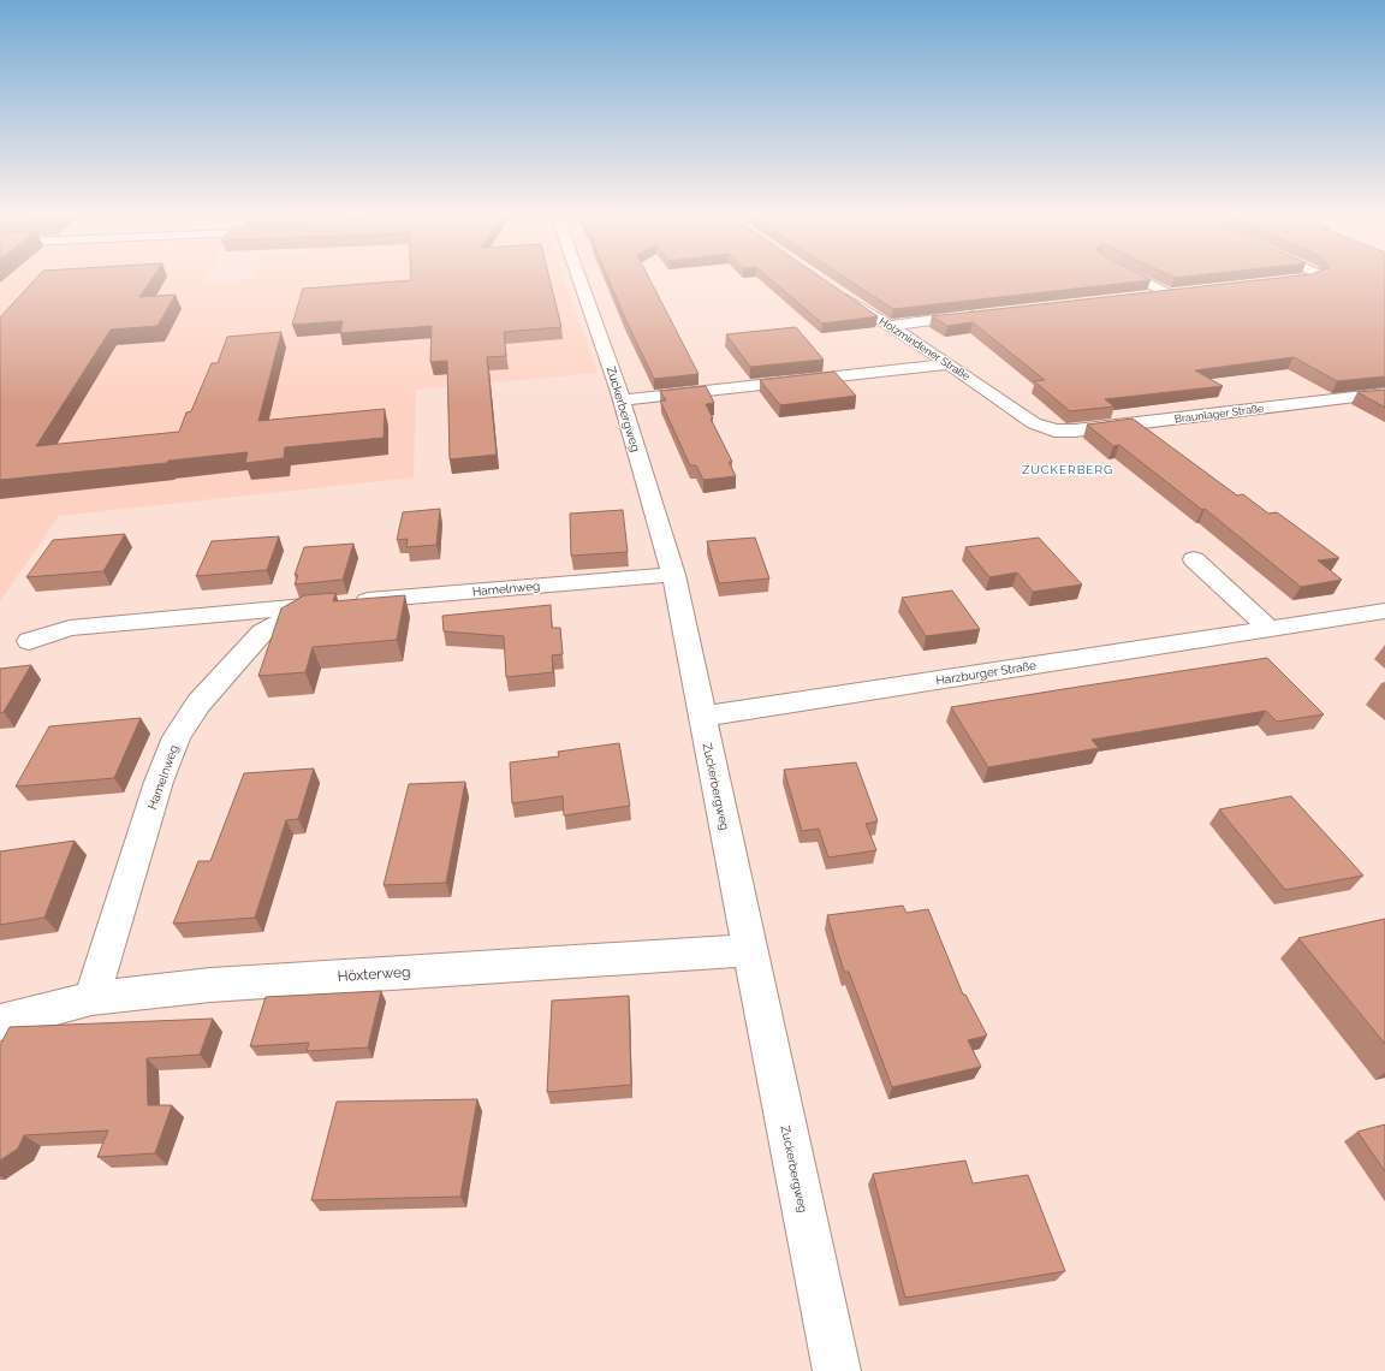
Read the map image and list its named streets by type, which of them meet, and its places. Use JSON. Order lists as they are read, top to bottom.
{
  "streets": {
    "street": [
      "Holzmindener Straße",
      "Zuckerbergweg",
      "Braunlager Straße",
      "Hamelnweg",
      "Harzburger Straße",
      "Höxterweg"
    ]
  },
  "crossings": [
    ["Holzmindener Straße", "Braunlager Straße"],
    ["Zuckerbergweg", "Hamelnweg"],
    ["Zuckerbergweg", "Harzburger Straße"],
    ["Zuckerbergweg", "Höxterweg"],
    ["Hamelnweg", "Höxterweg"]
  ],
  "districts": ["ZUCKERBERG"]
}
